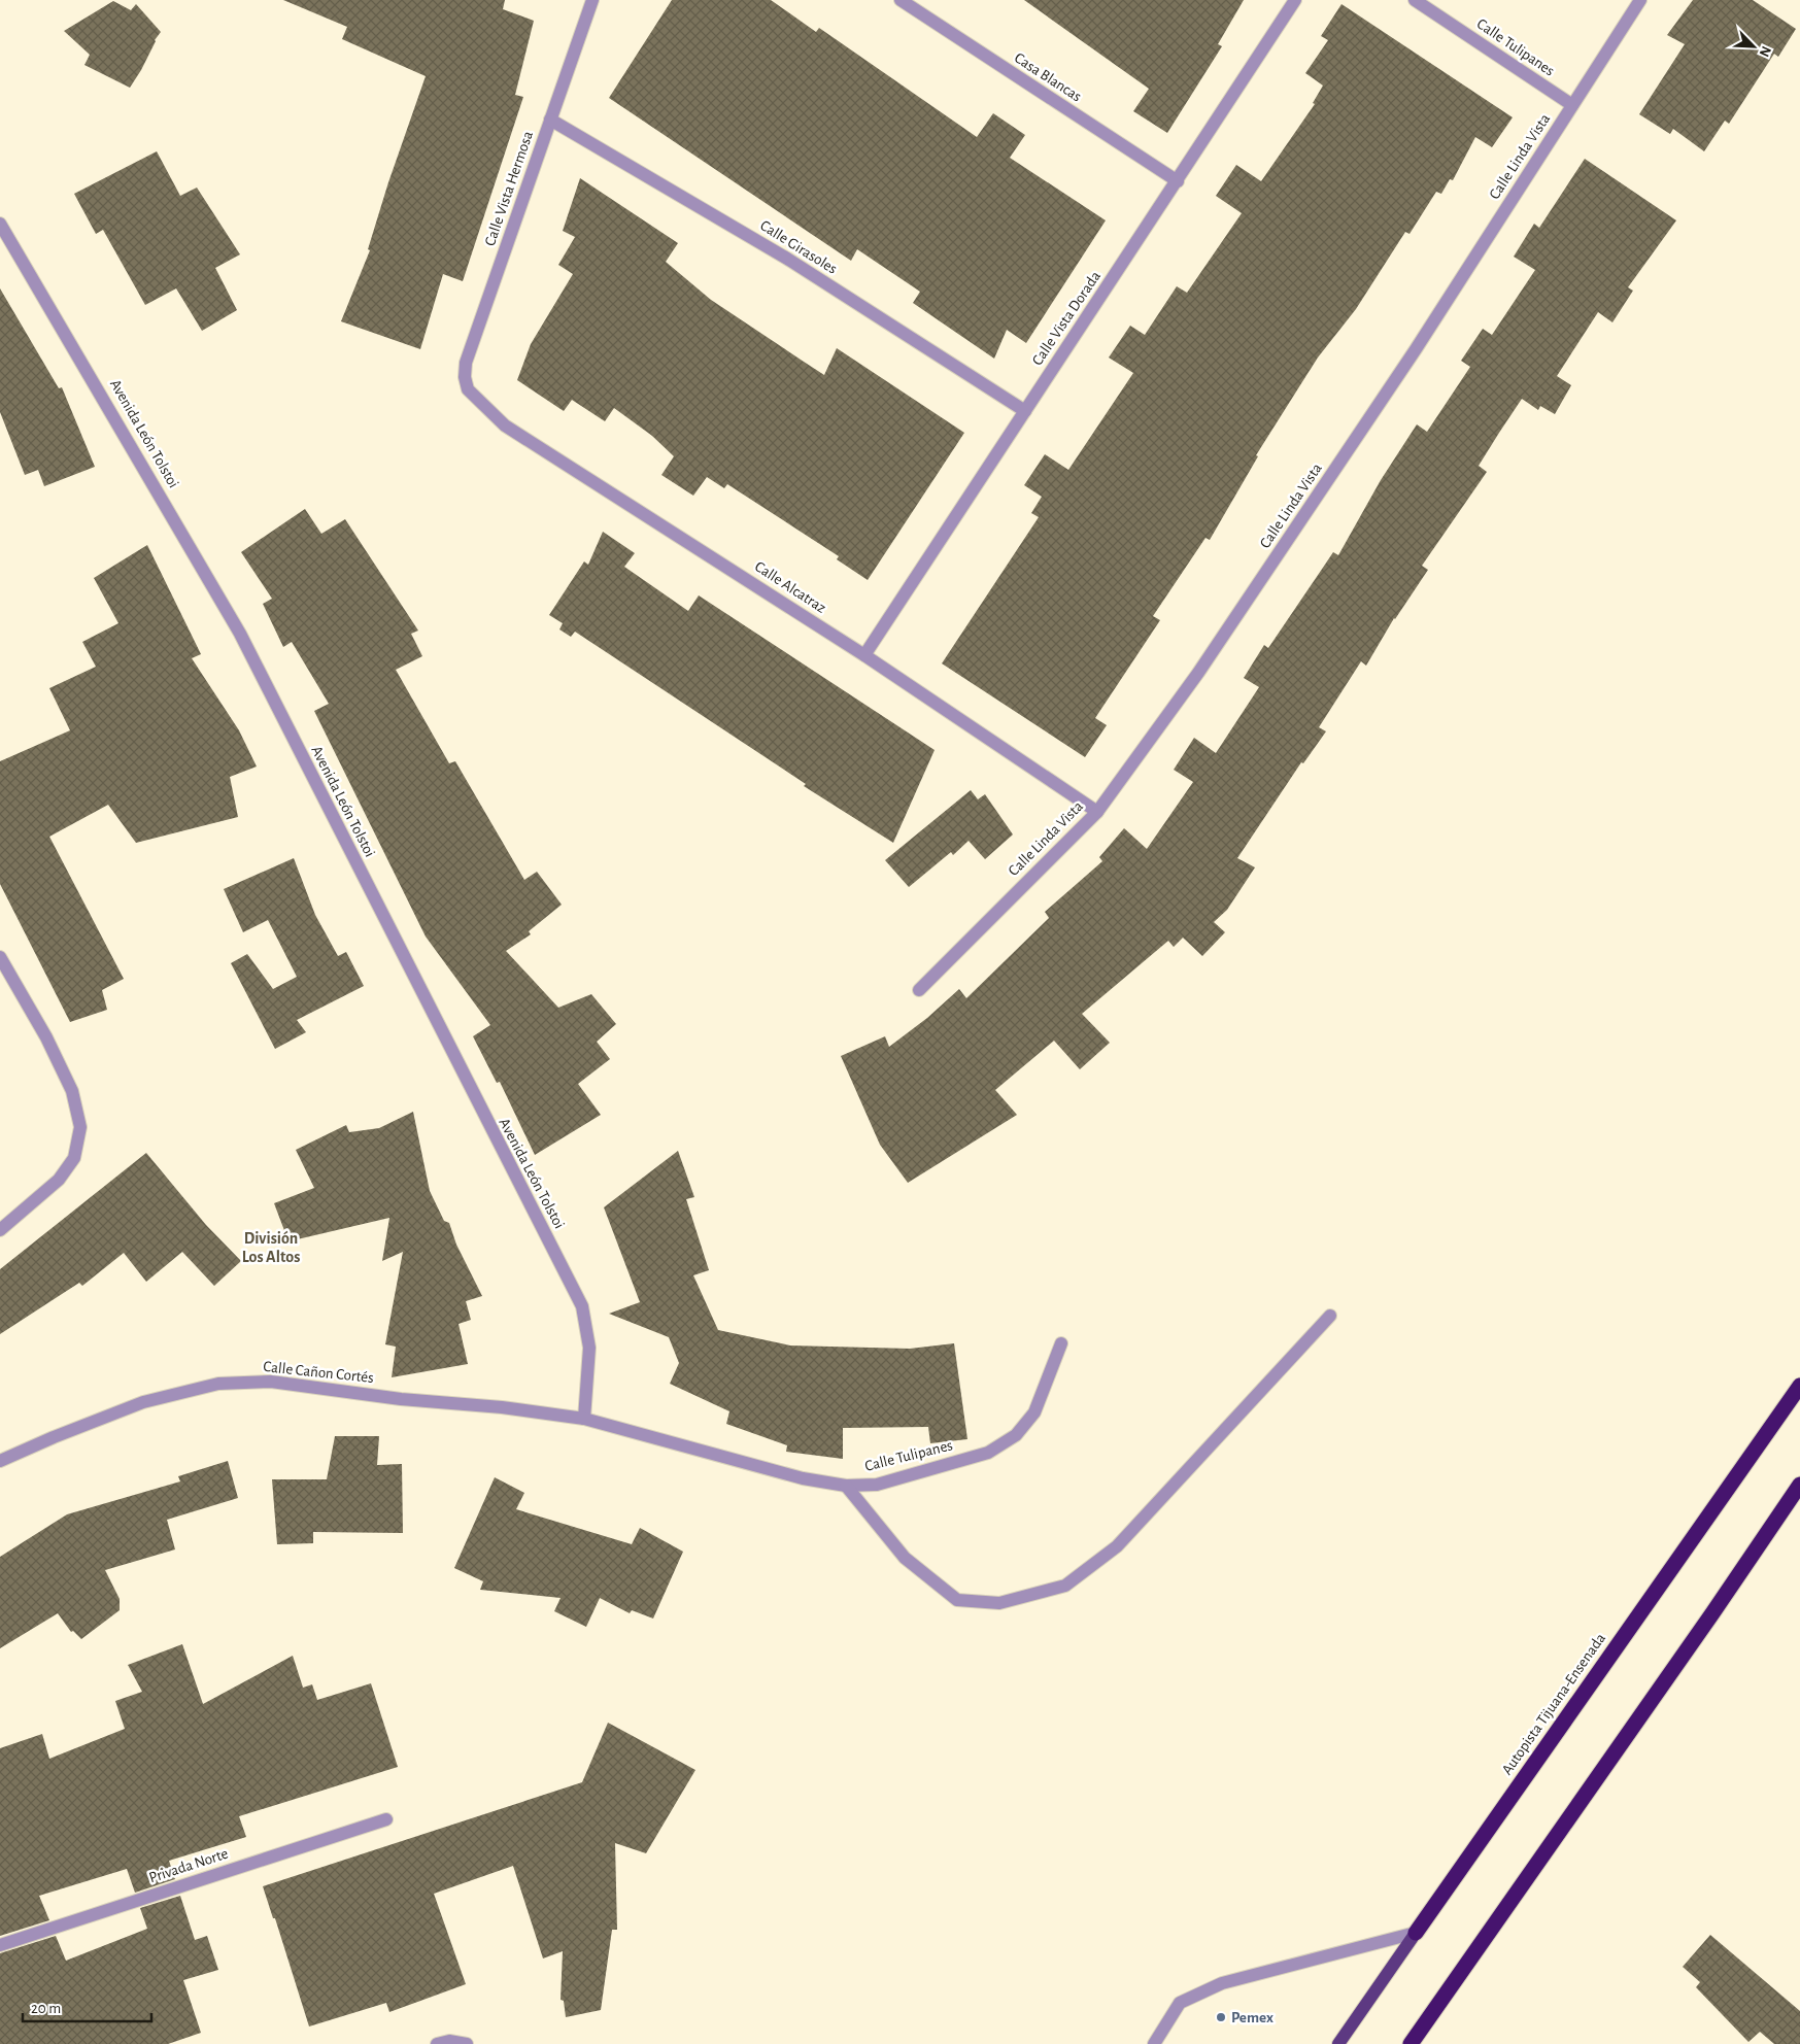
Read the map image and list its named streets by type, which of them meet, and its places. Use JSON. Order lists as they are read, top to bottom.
{
  "streets": {
    "highway": ["Autopista Tijuana-Ensenada"],
    "street": [
      "Calle Tulipanes",
      "Casa Blancas",
      "Calle Linda Vista",
      "Calle Vista Hermosa",
      "Calle Girasoles",
      "Calle Vista Dorada",
      "Avenida León Tolstoi",
      "Calle Alcatraz",
      "Calle Cañon Cortés",
      "Privada Norte"
    ]
  },
  "crossings": [
    ["Calle Tulipanes", "Calle Linda Vista"],
    ["Calle Tulipanes", "Avenida León Tolstoi"],
    ["Calle Tulipanes", "Calle Cañon Cortés"],
    ["Casa Blancas", "Calle Vista Dorada"],
    ["Calle Linda Vista", "Calle Alcatraz"],
    ["Calle Vista Hermosa", "Calle Girasoles"],
    ["Calle Vista Hermosa", "Calle Alcatraz"],
    ["Calle Girasoles", "Calle Vista Dorada"],
    ["Calle Vista Dorada", "Calle Alcatraz"],
    ["Avenida León Tolstoi", "Calle Cañon Cortés"]
  ],
  "districts": ["División Los Altos"],
  "places": ["Pemex"],
  "scale_bar": "20 m",
  "north": "bottom right"
}
